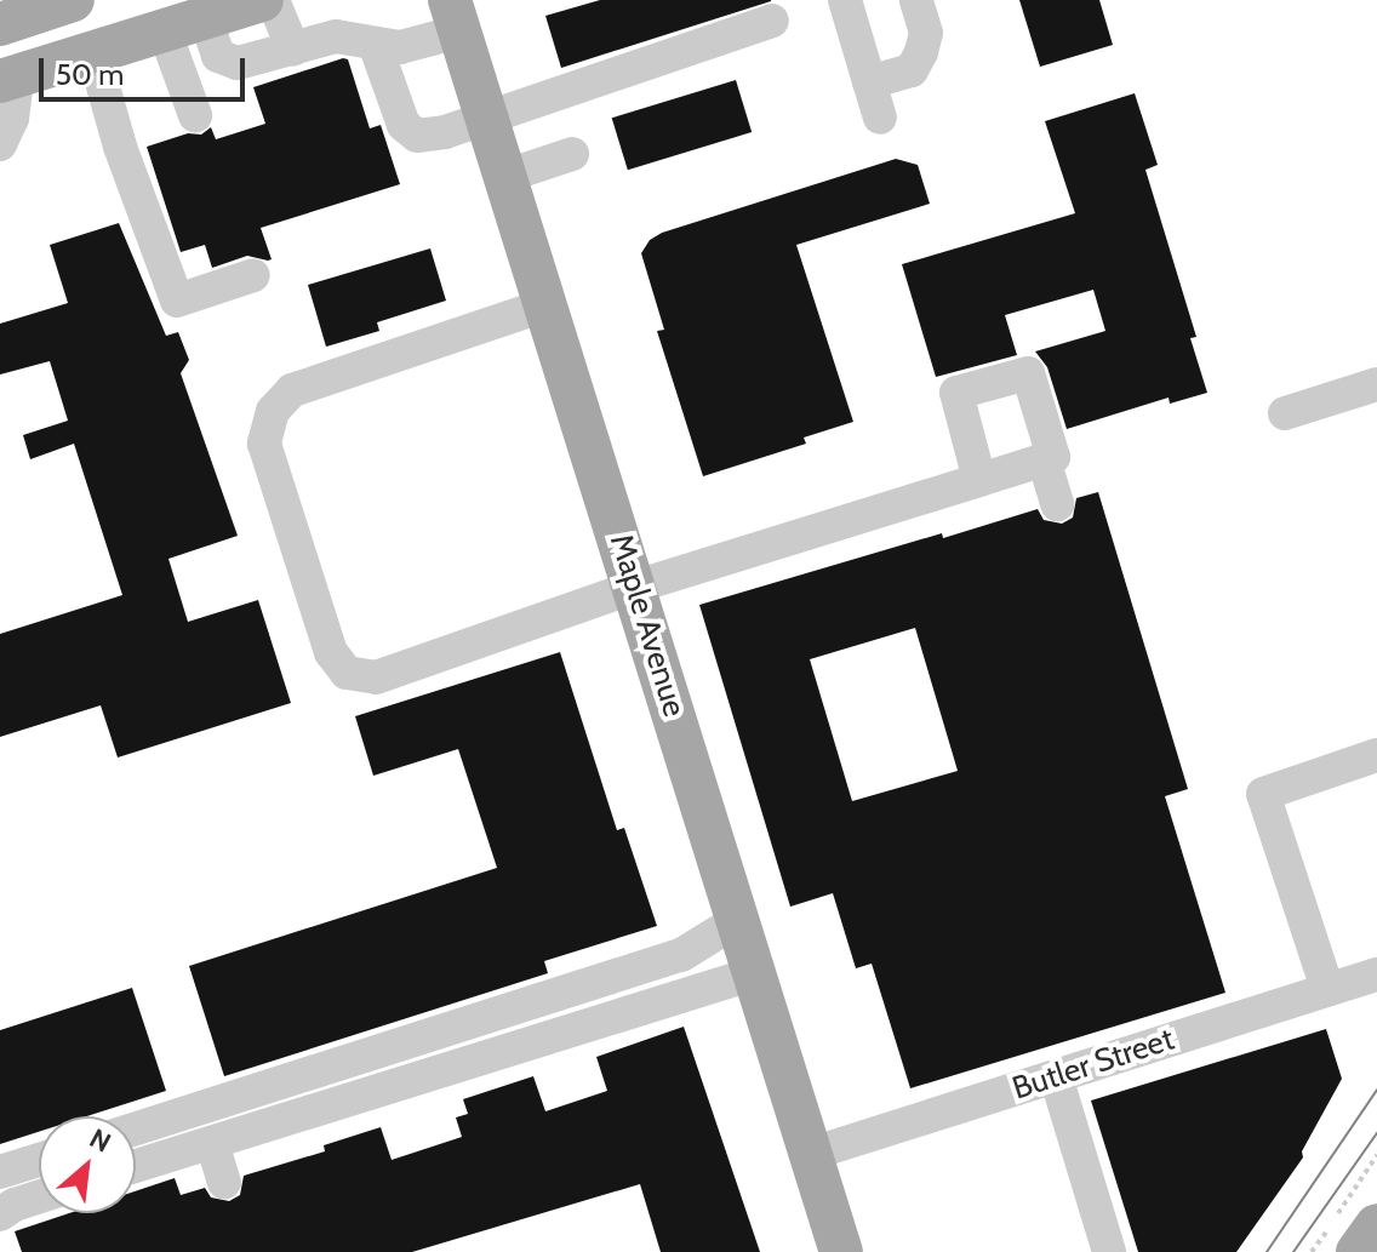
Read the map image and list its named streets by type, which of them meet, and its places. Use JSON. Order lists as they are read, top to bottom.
{
  "streets": {
    "main road": ["Maple Avenue"],
    "street": ["Butler Street"]
  },
  "crossings": [
    ["Maple Avenue", "Butler Street"]
  ],
  "scale_bar": "50 m",
  "north": "top right"
}
